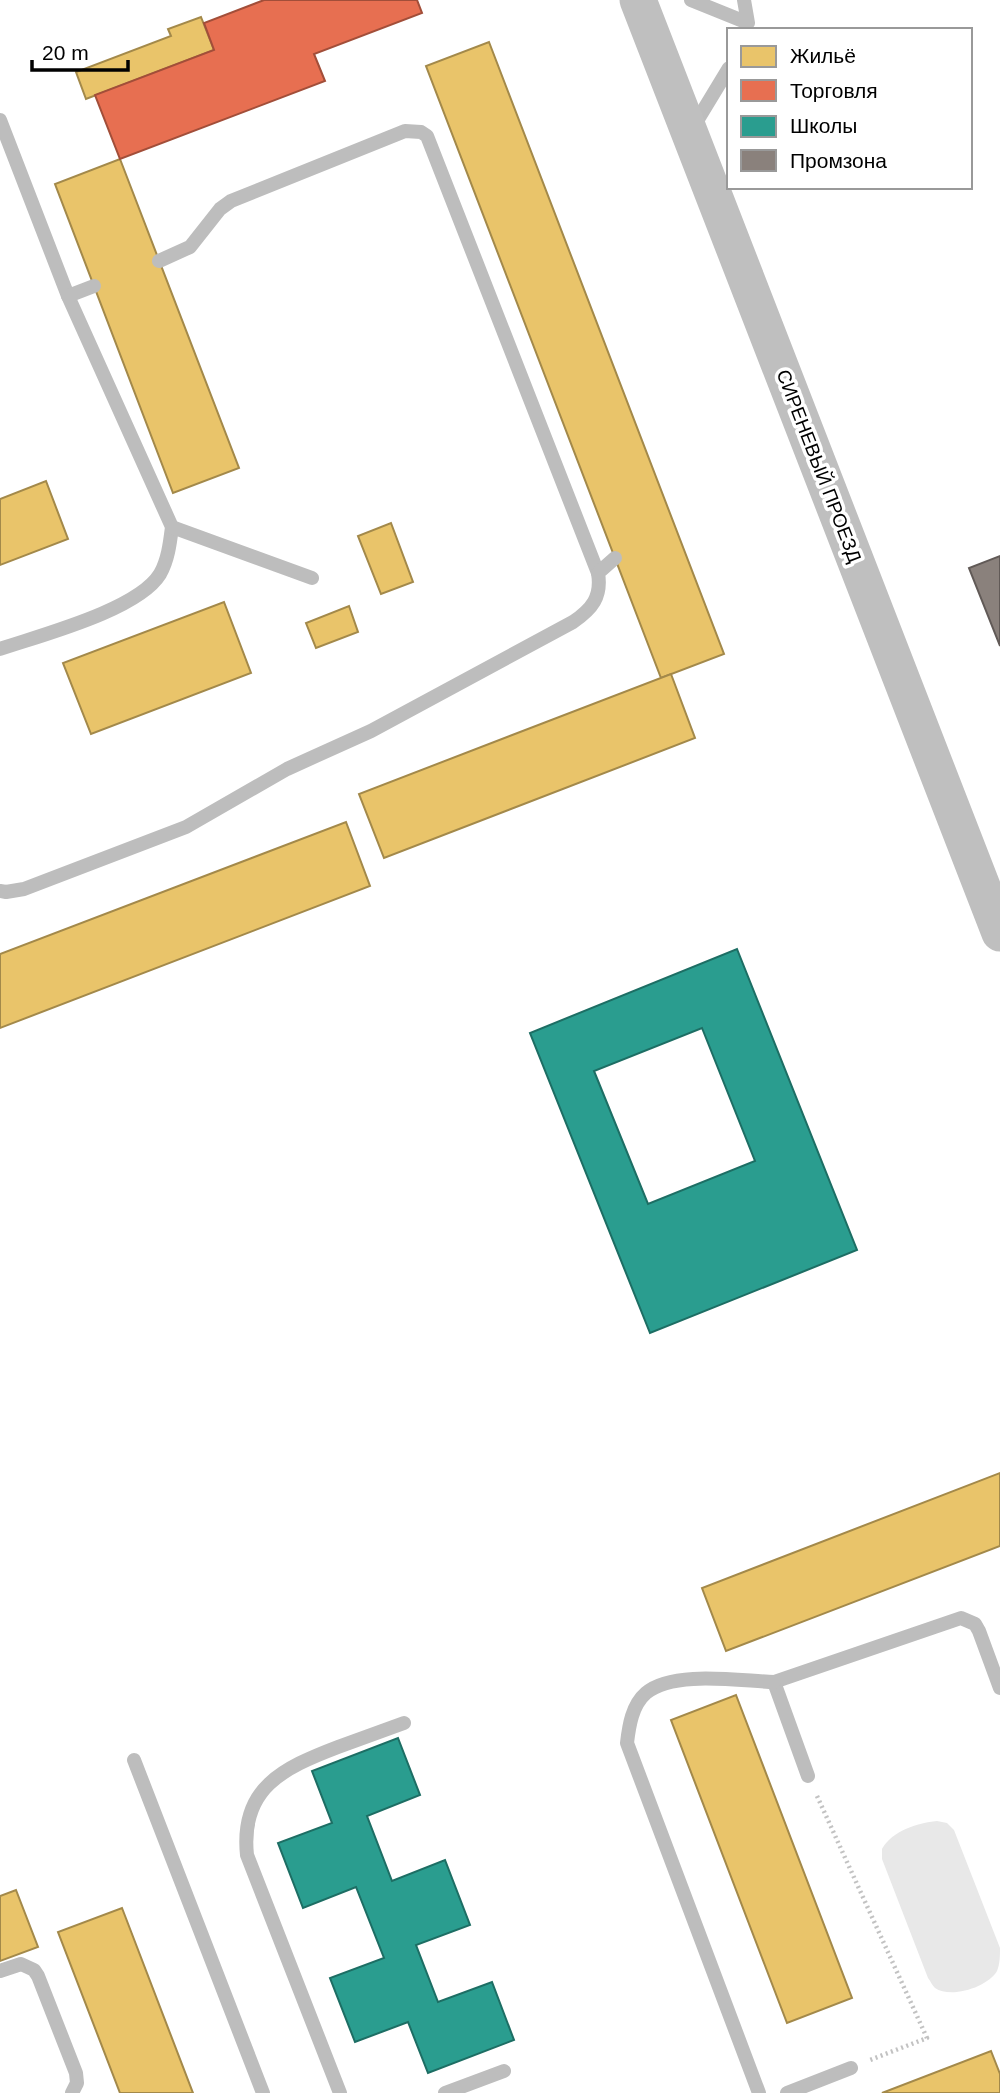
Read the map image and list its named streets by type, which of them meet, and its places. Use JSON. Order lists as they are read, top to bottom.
{
  "streets": {
    "main road": ["СИРЕНЕВЫЙ ПРОЕЗД"]
  },
  "legend": [
    "Жильё",
    "Торговля",
    "Школы",
    "Промзона"
  ],
  "scale_bar": "20 m"
}
